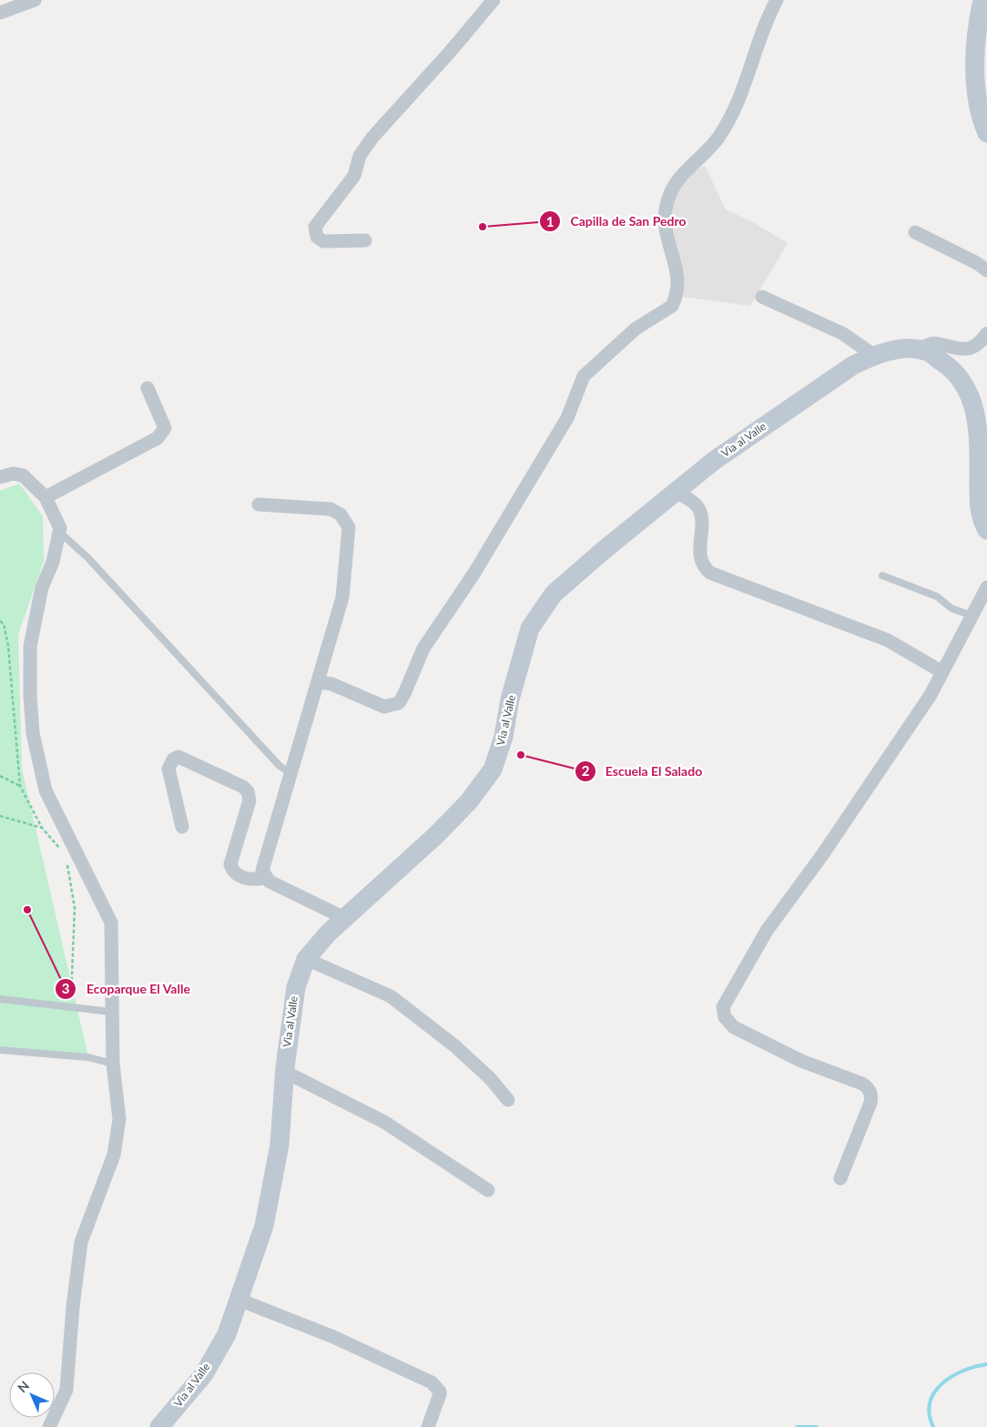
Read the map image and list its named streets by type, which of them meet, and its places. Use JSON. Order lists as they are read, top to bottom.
{
  "streets": {
    "main road": ["Via al Valle"]
  },
  "places": ["Capilla de San Pedro", "Escuela El Salado", "Ecoparque El Valle"],
  "north": "top left"
}
